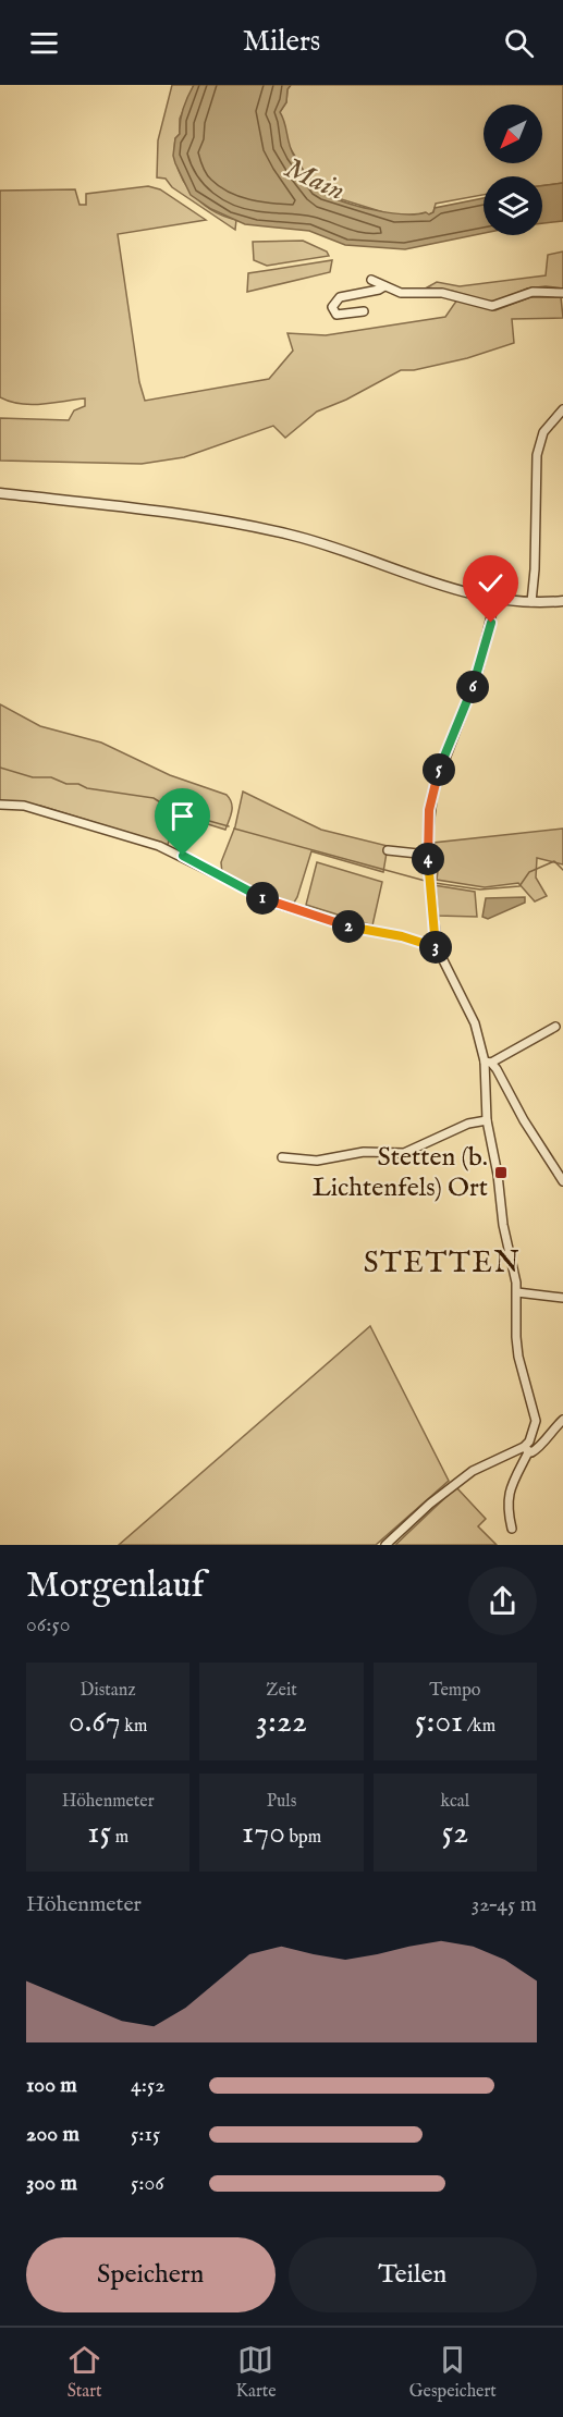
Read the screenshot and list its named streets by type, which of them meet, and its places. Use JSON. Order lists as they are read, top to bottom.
{
  "districts": ["STETTEN"],
  "water": ["Main"],
  "places": {
    "transit": ["Stetten (b. Lichtenfels) Ort"]
  },
  "north": "bottom left",
  "page": {
    "header": "Milers",
    "pins": [
      "6",
      "5",
      "4",
      "1",
      "2",
      "3"
    ],
    "heading": ["Morgenlauf", "06:50"],
    "stats": [
      ["Distanz", "0.67 km"],
      ["Zeit", "3:22"],
      ["Tempo", "5:01 /km"],
      ["Höhenmeter", "15 m"],
      ["Puls", "170 bpm"],
      ["kcal", "52"]
    ],
    "chart": ["Höhenmeter", "32–45 m"],
    "list": [
      {
        "name": "100 m",
        "note": "4:52"
      },
      {
        "name": "200 m",
        "note": "5:15"
      },
      {
        "name": "300 m",
        "note": "5:06"
      }
    ],
    "buttons": ["Speichern", "Teilen"],
    "tabs": ["Start", "Karte", "Gespeichert"]
  }
}
